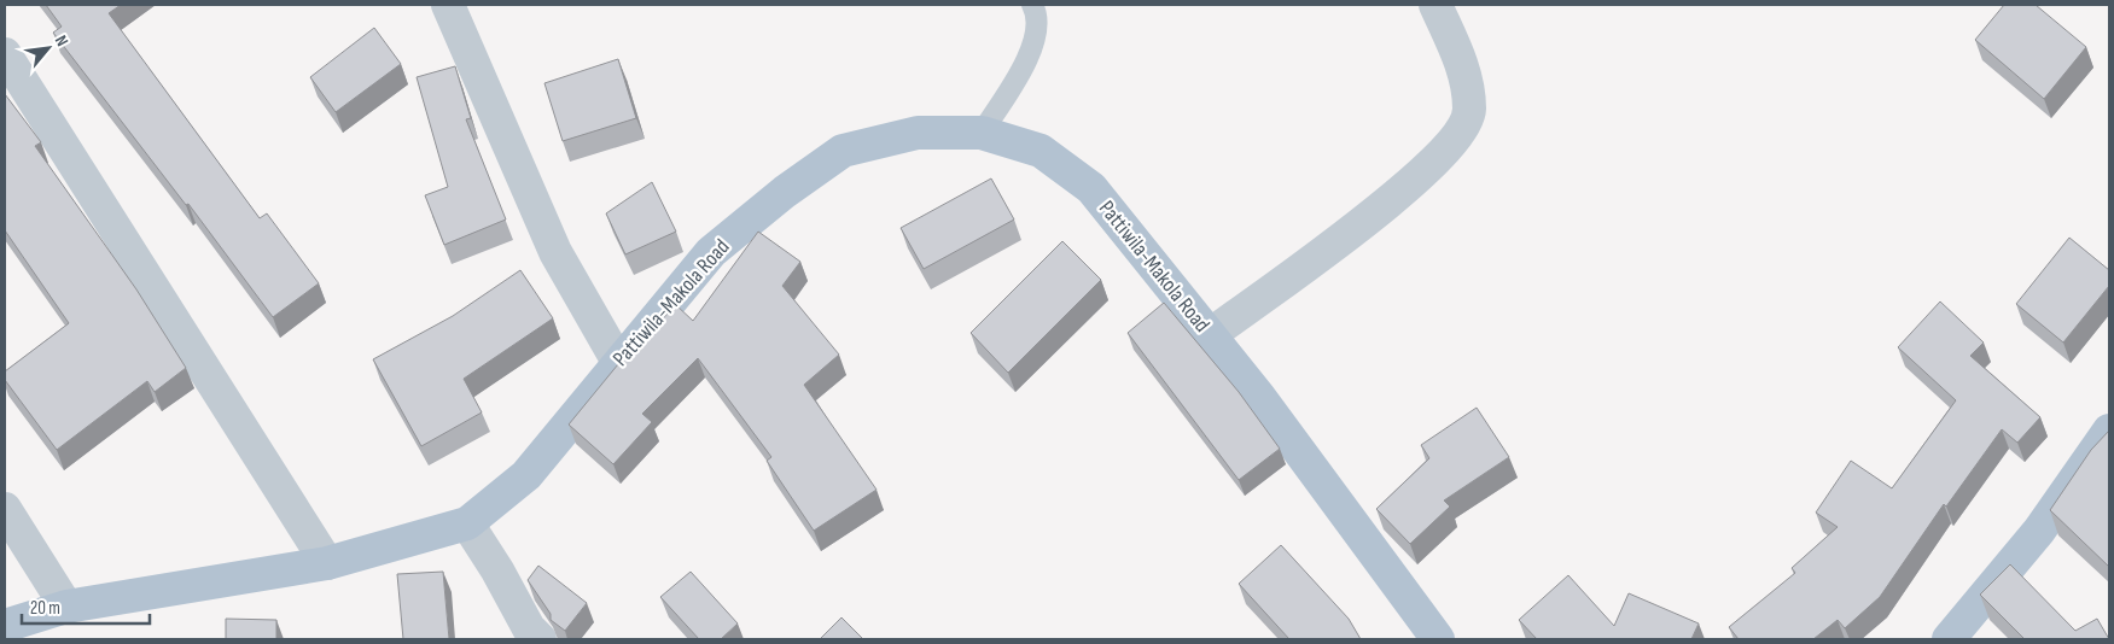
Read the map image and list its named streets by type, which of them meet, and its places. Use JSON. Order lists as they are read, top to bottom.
{
  "streets": {
    "main road": ["Pattiwila-Makola Road"]
  },
  "scale_bar": "20 m",
  "north": "top right"
}
